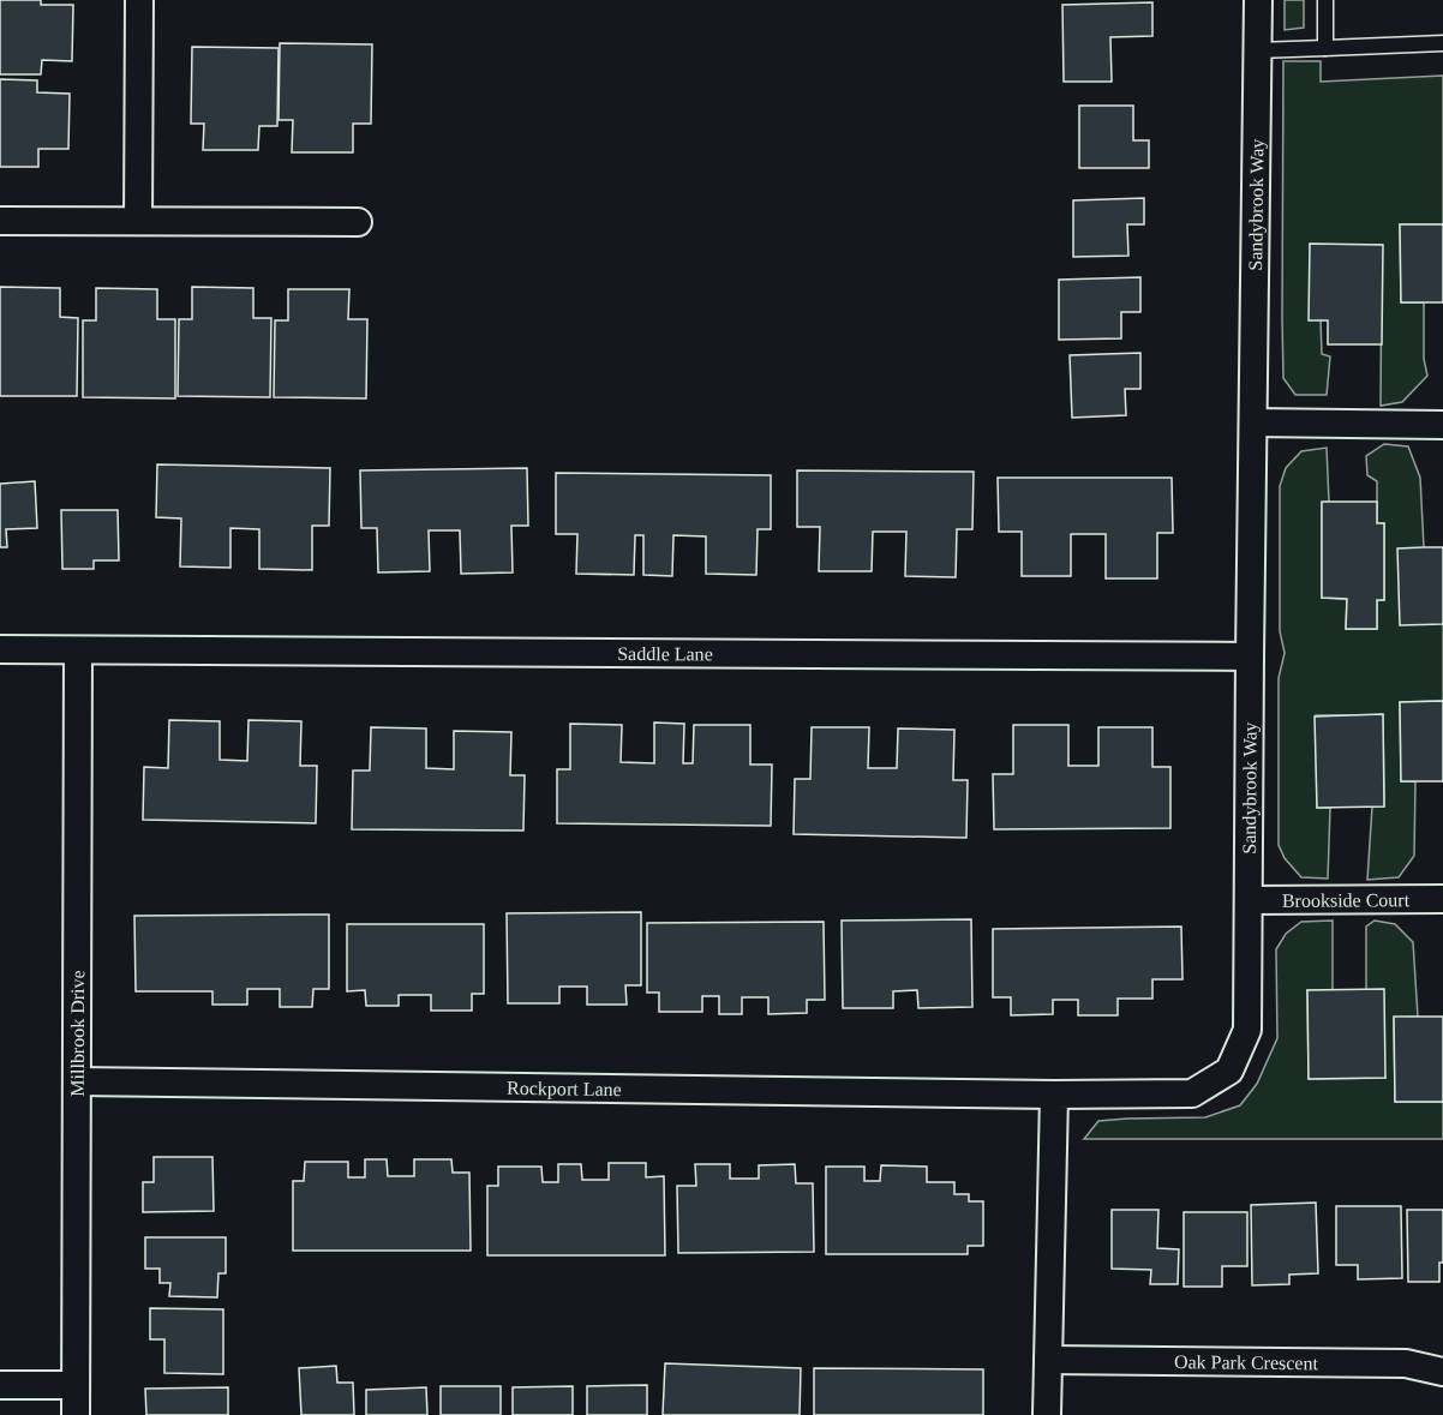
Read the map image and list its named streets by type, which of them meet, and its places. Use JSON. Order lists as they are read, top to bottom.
{
  "streets": {
    "street": [
      "Sandybrook Way",
      "Saddle Lane",
      "Brookside Court",
      "Millbrook Drive",
      "Rockport Lane",
      "Oak Park Crescent"
    ]
  },
  "crossings": [
    ["Sandybrook Way", "Saddle Lane"],
    ["Sandybrook Way", "Brookside Court"],
    ["Sandybrook Way", "Rockport Lane"],
    ["Saddle Lane", "Millbrook Drive"],
    ["Millbrook Drive", "Rockport Lane"]
  ]
}
